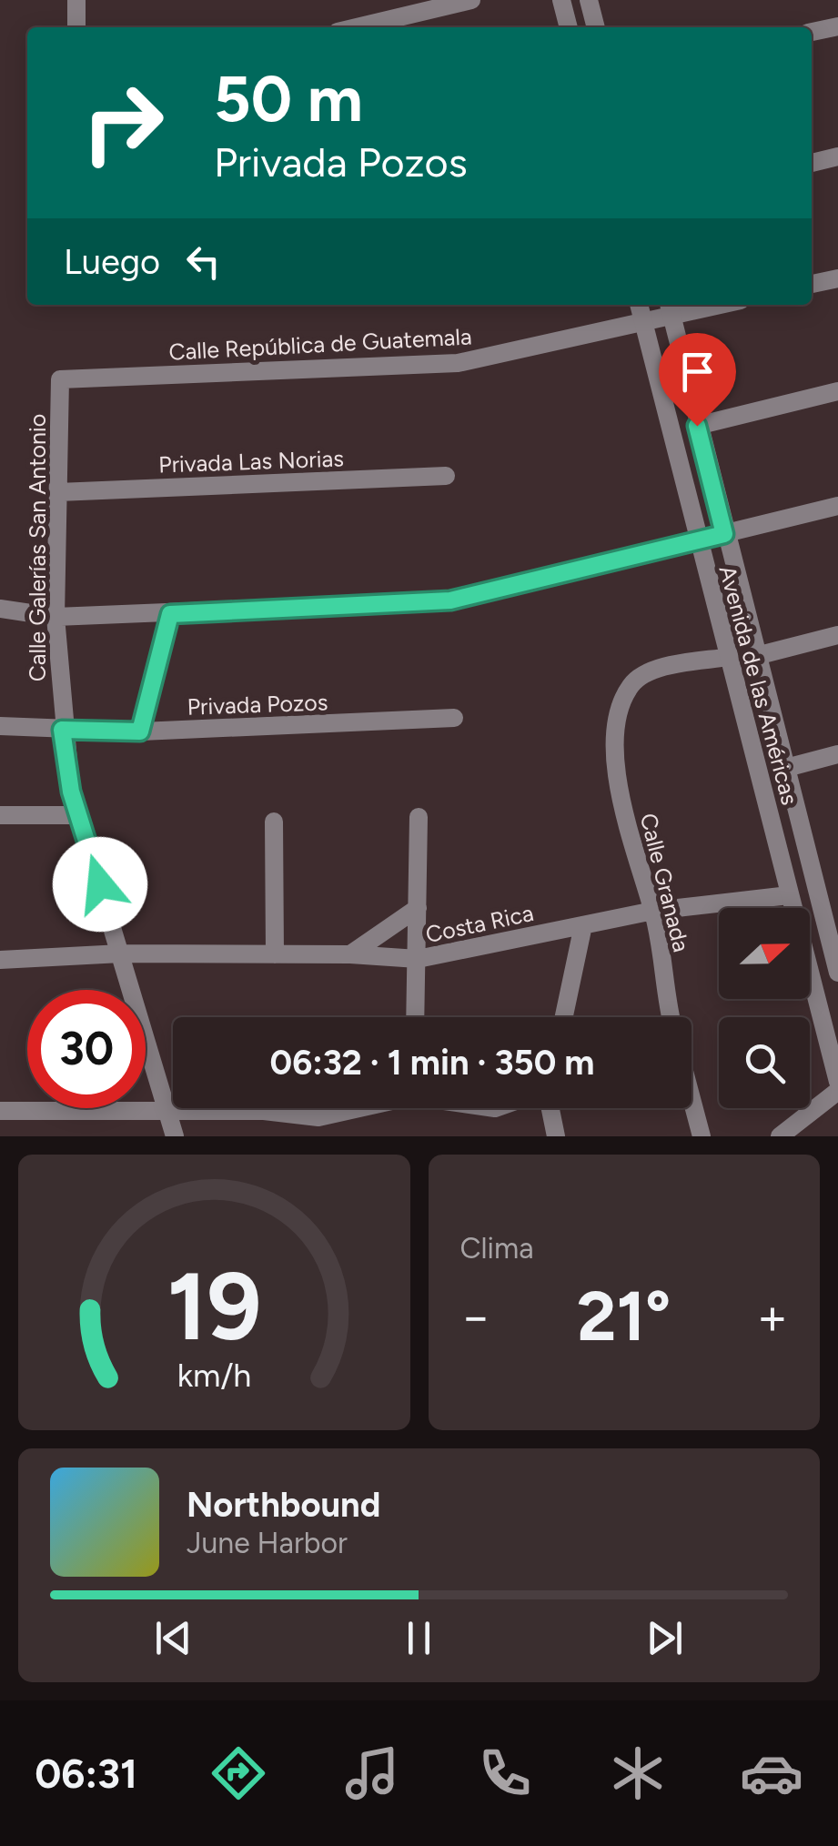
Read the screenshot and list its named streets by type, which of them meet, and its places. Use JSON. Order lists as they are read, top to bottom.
{
  "streets": {
    "street": [
      "Calle República de Guatemala",
      "Privada Las Norias",
      "Calle Galerías San Antonio",
      "Avenida de las Américas",
      "Privada Pozos",
      "Calle Granada",
      "Costa Rica"
    ]
  },
  "crossings": [
    ["Calle República de Guatemala", "Calle Galerías San Antonio"],
    ["Calle República de Guatemala", "Avenida de las Américas"],
    ["Privada Las Norias", "Calle Galerías San Antonio"],
    ["Calle Galerías San Antonio", "Privada Pozos"],
    ["Calle Galerías San Antonio", "Costa Rica"],
    ["Avenida de las Américas", "Calle Granada"],
    ["Avenida de las Américas", "Costa Rica"],
    ["Calle Granada", "Costa Rica"]
  ],
  "north": "right",
  "page": {
    "turn": ["50 m", "Privada Pozos"],
    "then": "Luego",
    "limit": "30",
    "trip": "06:32 · 1 min · 350 m",
    "tile": "Clima",
    "heat": ["−", "21°", "+"],
    "song": ["Northbound", "June Harbor"],
    "tabs": "06:31",
    "gauge": ["19", "km/h"]
  }
}
